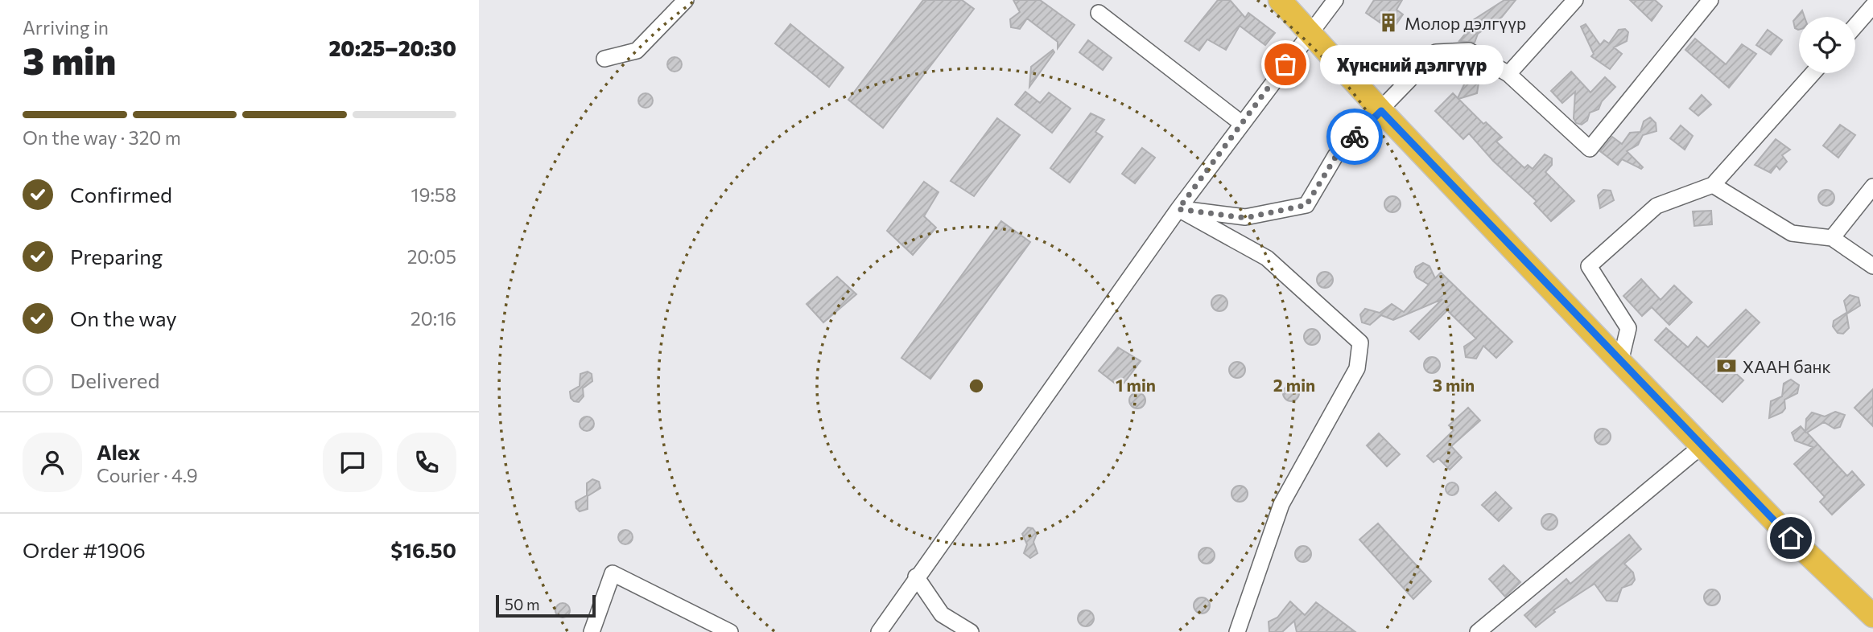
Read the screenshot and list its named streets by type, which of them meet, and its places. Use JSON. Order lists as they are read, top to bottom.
{
  "places": {
    "building": ["Молор дэлгүүр"],
    "other": ["Хүнсний дэлгүүр"],
    "bank": ["ХААН банк"]
  },
  "scale_bar": "50 m",
  "page": {
    "heading": ["3 min", "Arriving in", "20:25–20:30"],
    "panel": [
      "Alex",
      "Courier · 4.9",
      "Order #1906",
      "$16.50"
    ],
    "bubble": "Хүнсний дэлгүүр",
    "bar": "On the way · 320 m",
    "list": [
      ["Confirmed", "19:58"],
      ["Preparing", "20:05"],
      ["On the way", "20:16"],
      "Delivered"
    ],
    "scale": "50 m"
  },
  "rings": ["1 min", "2 min", "3 min"]
}
